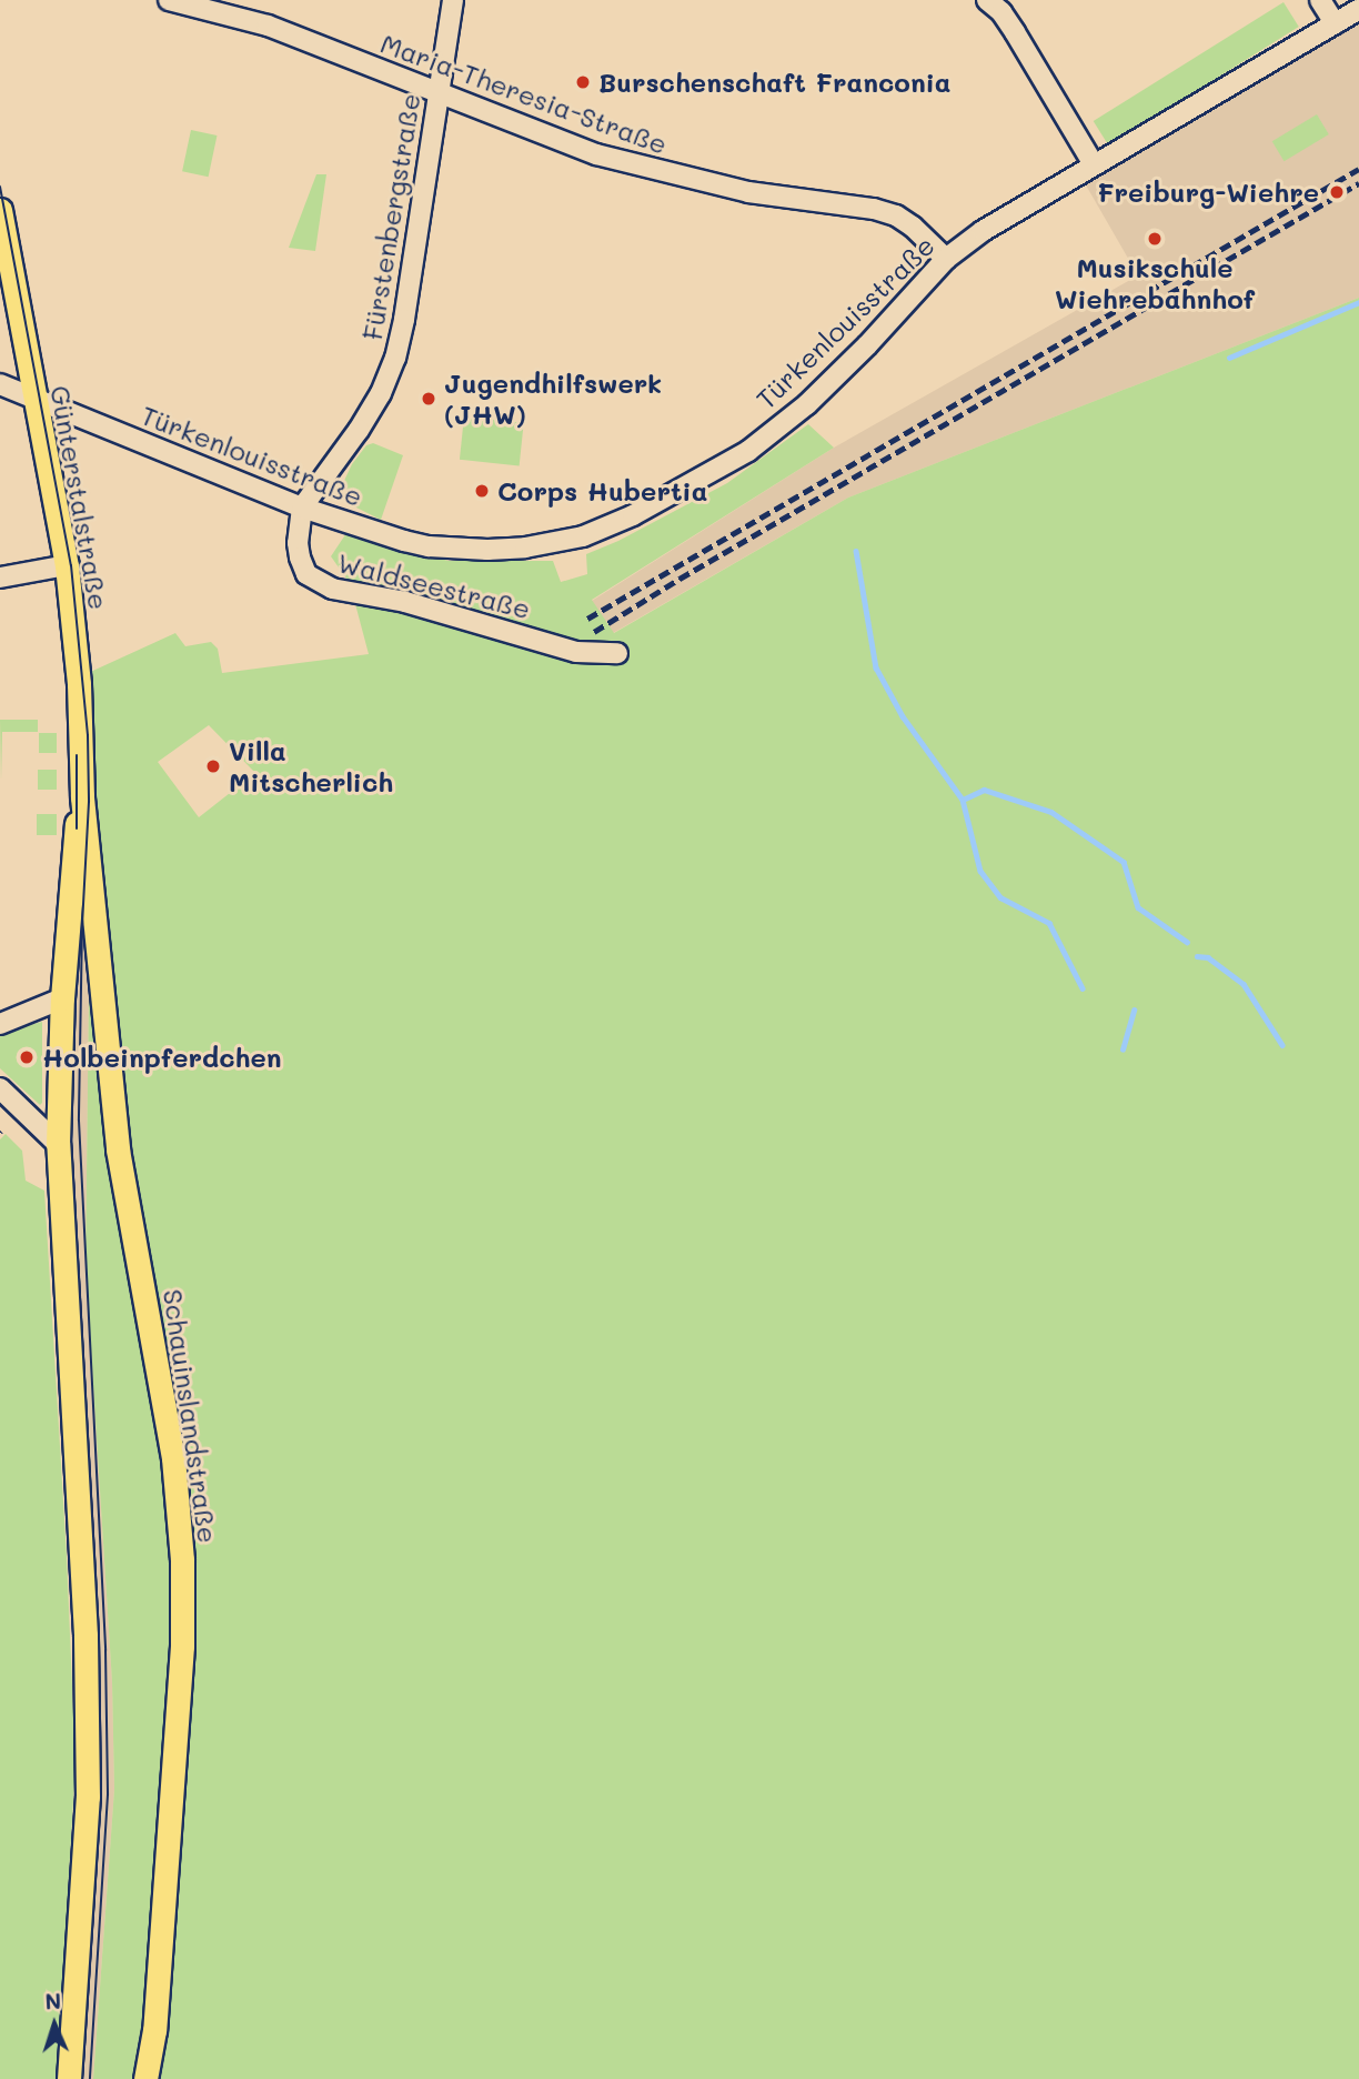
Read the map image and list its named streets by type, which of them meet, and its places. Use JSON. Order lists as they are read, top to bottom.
{
  "streets": {
    "main road": ["Günterstalstraße", "Schauinslandstraße"],
    "street": [
      "Maria-Theresia-Straße",
      "Fürstenbergstraße",
      "Türkenlouisstraße",
      "Waldseestraße"
    ]
  },
  "crossings": [
    ["Maria-Theresia-Straße", "Fürstenbergstraße"],
    ["Maria-Theresia-Straße", "Türkenlouisstraße"],
    ["Fürstenbergstraße", "Türkenlouisstraße"],
    ["Fürstenbergstraße", "Waldseestraße"],
    ["Türkenlouisstraße", "Günterstalstraße"],
    ["Türkenlouisstraße", "Waldseestraße"],
    ["Günterstalstraße", "Schauinslandstraße"]
  ],
  "places": [
    "Burschenschaft Franconia",
    "Freiburg-Wiehre",
    "Musikschule Wiehrebahnhof",
    "Jugendhilfswerk (JHW)",
    "Corps Hubertia",
    "Villa Mitscherlich",
    "Holbeinpferdchen"
  ],
  "north": "top"
}
